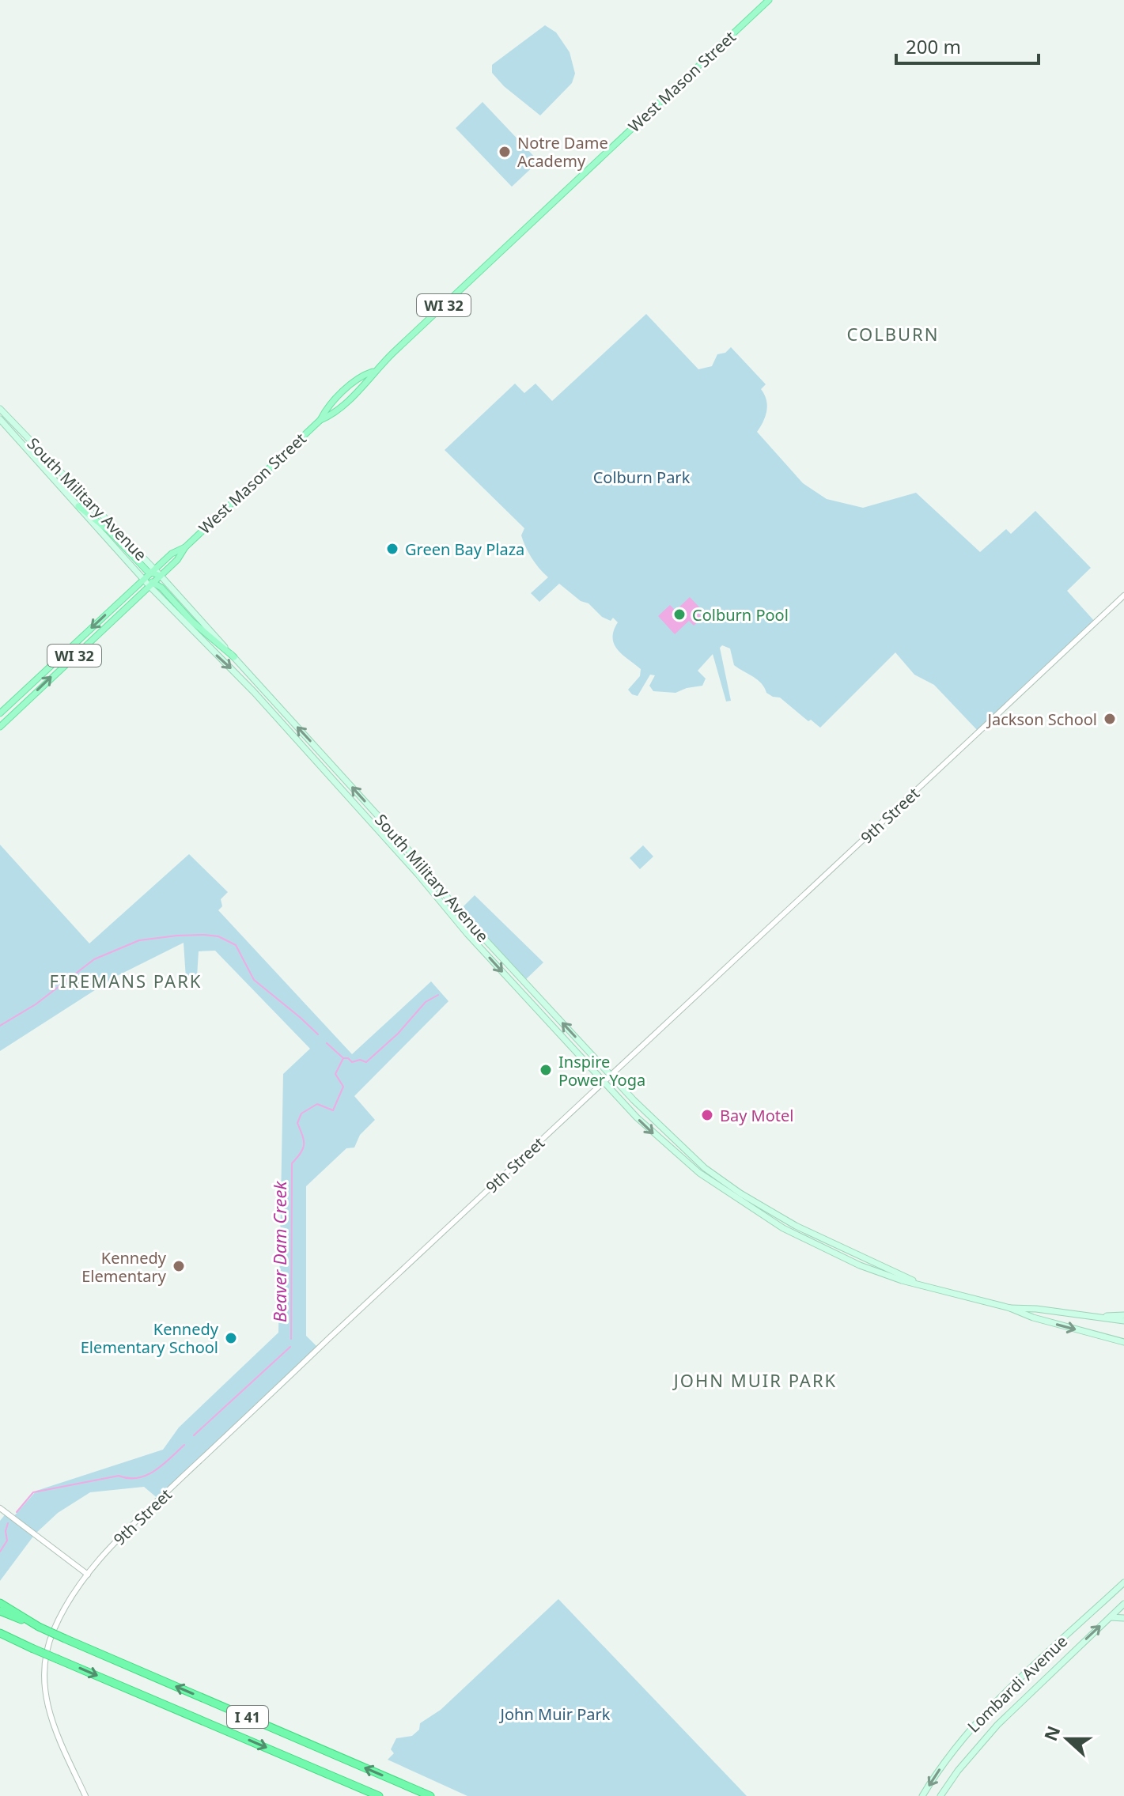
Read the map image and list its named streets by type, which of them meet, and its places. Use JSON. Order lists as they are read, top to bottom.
{
  "streets": {
    "highway": ["I 41"],
    "main road": [
      "West Mason Street",
      "WI 32",
      "South Military Avenue",
      "Lombardi Avenue"
    ],
    "street": ["9th Street"]
  },
  "crossings": [
    ["West Mason Street", "South Military Avenue"],
    ["South Military Avenue", "9th Street"]
  ],
  "districts": ["COLBURN", "FIREMANS PARK", "JOHN MUIR PARK"],
  "water": ["Beaver Dam Creek"],
  "parks": ["Colburn Park", "John Muir Park"],
  "places": [
    "Notre Dame Academy",
    "Green Bay Plaza",
    "Colburn Pool",
    "Jackson School",
    "Inspire Power Yoga",
    "Bay Motel",
    "Kennedy Elementary",
    "Kennedy Elementary School"
  ],
  "scale_bar": "200 m",
  "north": "left"
}
